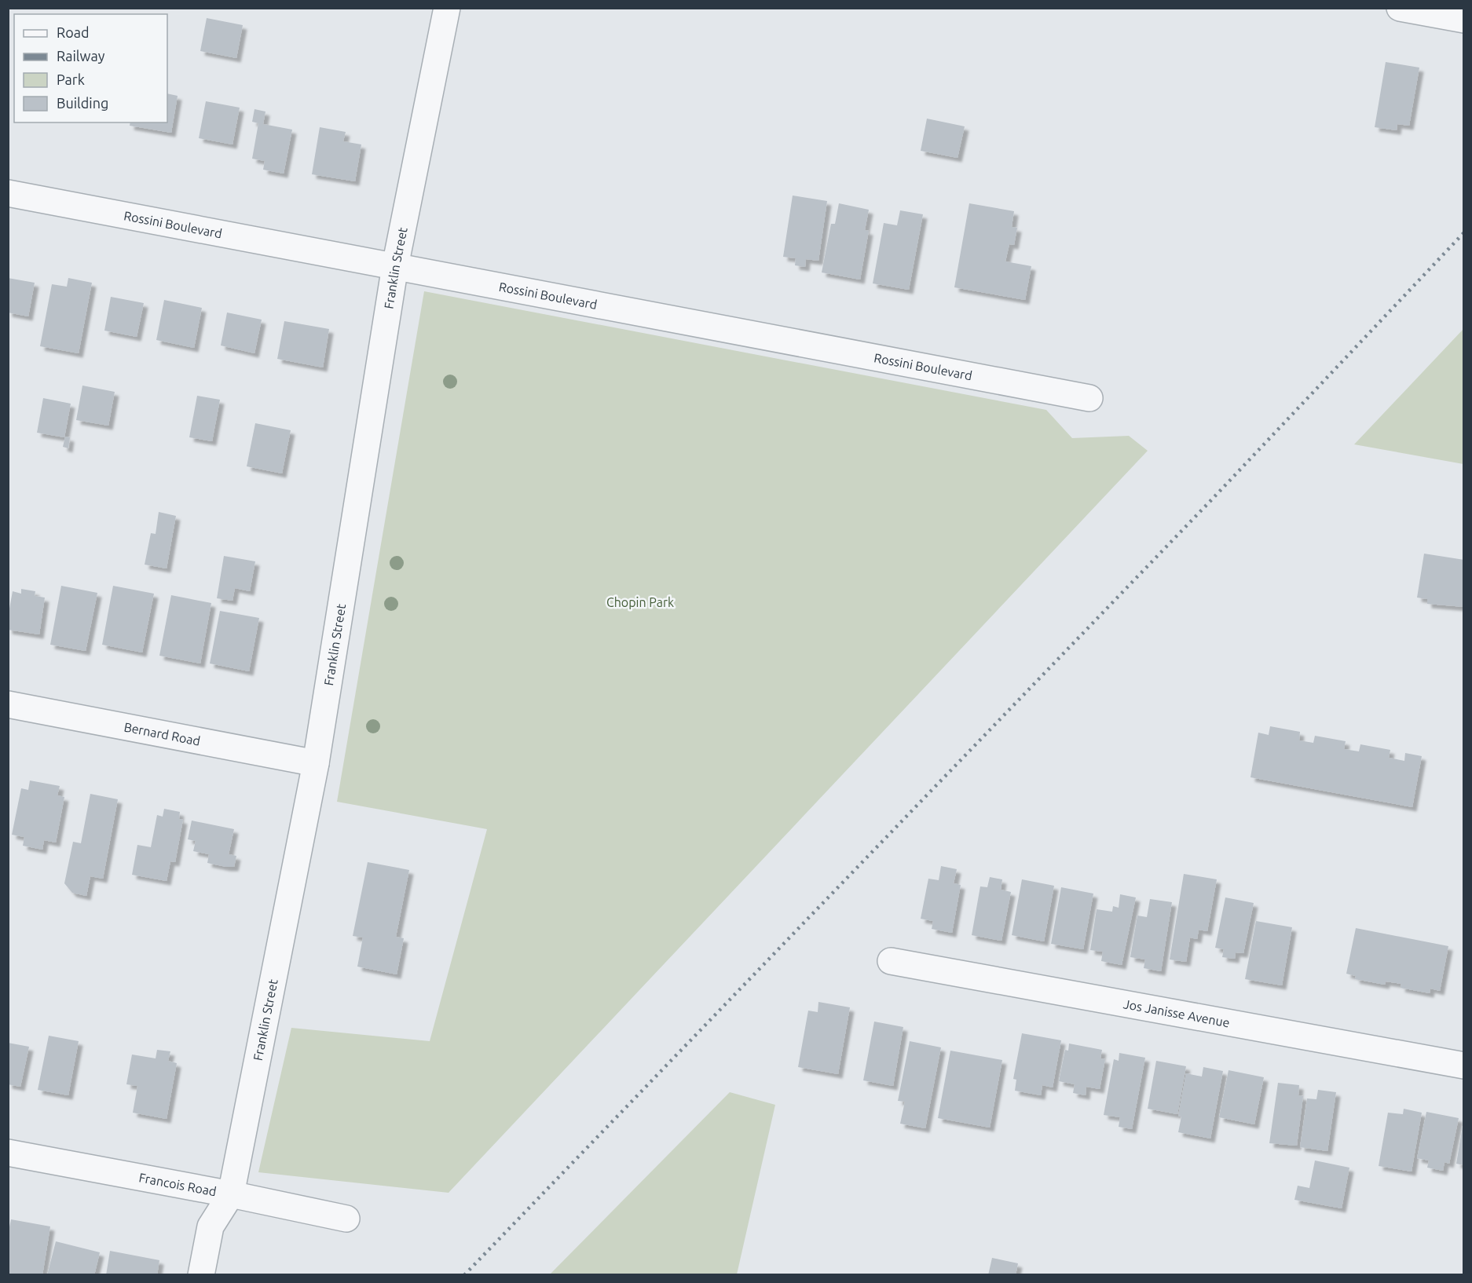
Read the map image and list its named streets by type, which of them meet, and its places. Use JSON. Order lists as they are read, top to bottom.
{
  "streets": {
    "street": [
      "Rossini Boulevard",
      "Franklin Street",
      "Bernard Road",
      "Jos Janisse Avenue",
      "Francois Road"
    ]
  },
  "crossings": [
    ["Rossini Boulevard", "Franklin Street"],
    ["Franklin Street", "Bernard Road"],
    ["Franklin Street", "Francois Road"]
  ],
  "parks": ["Chopin Park"],
  "legend": [
    "Road",
    "Railway",
    "Park",
    "Building"
  ]
}
